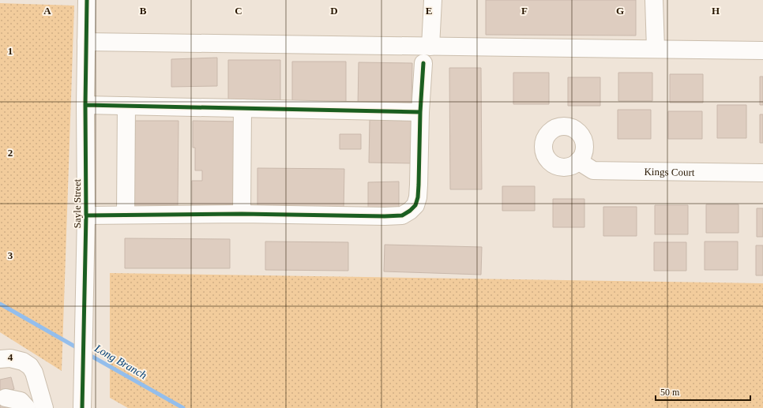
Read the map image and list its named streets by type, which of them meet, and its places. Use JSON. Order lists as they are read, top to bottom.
{
  "streets": {
    "street": ["Kings Court", "Sayle Street"]
  },
  "water": ["Long Branch"],
  "scale_bar": "50 m",
  "grid": {
    "columns": [
      "A",
      "B",
      "C",
      "D",
      "E",
      "F",
      "G",
      "H"
    ],
    "rows": [
      "1",
      "2",
      "3",
      "4"
    ]
  }
}
